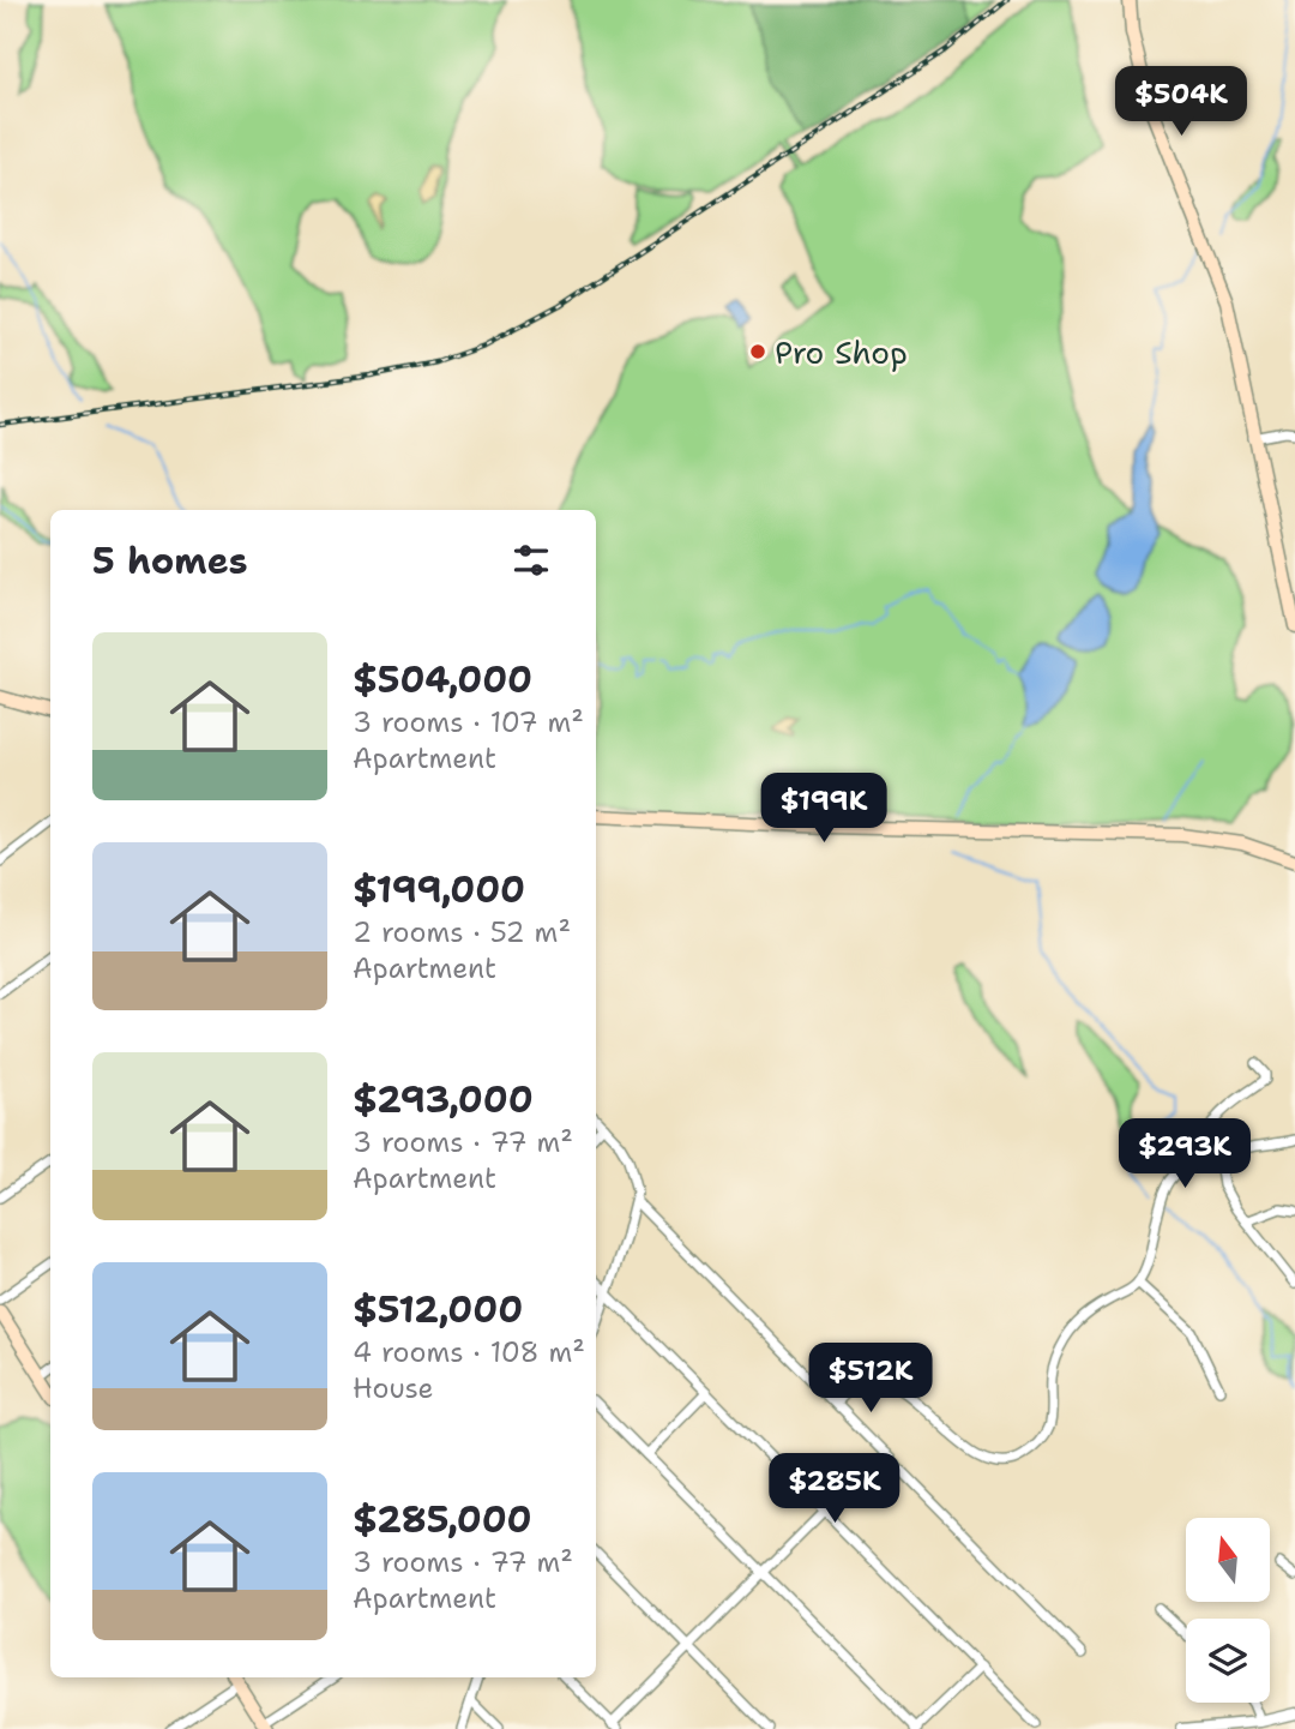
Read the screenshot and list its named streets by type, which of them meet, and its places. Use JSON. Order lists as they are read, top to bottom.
{
  "places": ["Pro Shop"],
  "north": "top",
  "page": {
    "price": [
      "$504K",
      "$199K",
      "$293K",
      "$512K",
      "$285K"
    ],
    "heading": "5 homes",
    "list": [
      {
        "name": "$504,000",
        "note": "3 rooms · 107 m² · Apartment"
      },
      {
        "name": "$199,000",
        "note": "2 rooms · 52 m² · Apartment"
      },
      {
        "name": "$293,000",
        "note": "3 rooms · 77 m² · Apartment"
      },
      {
        "name": "$512,000",
        "note": "4 rooms · 108 m² · House"
      },
      {
        "name": "$285,000",
        "note": "3 rooms · 77 m² · Apartment"
      }
    ]
  }
}
